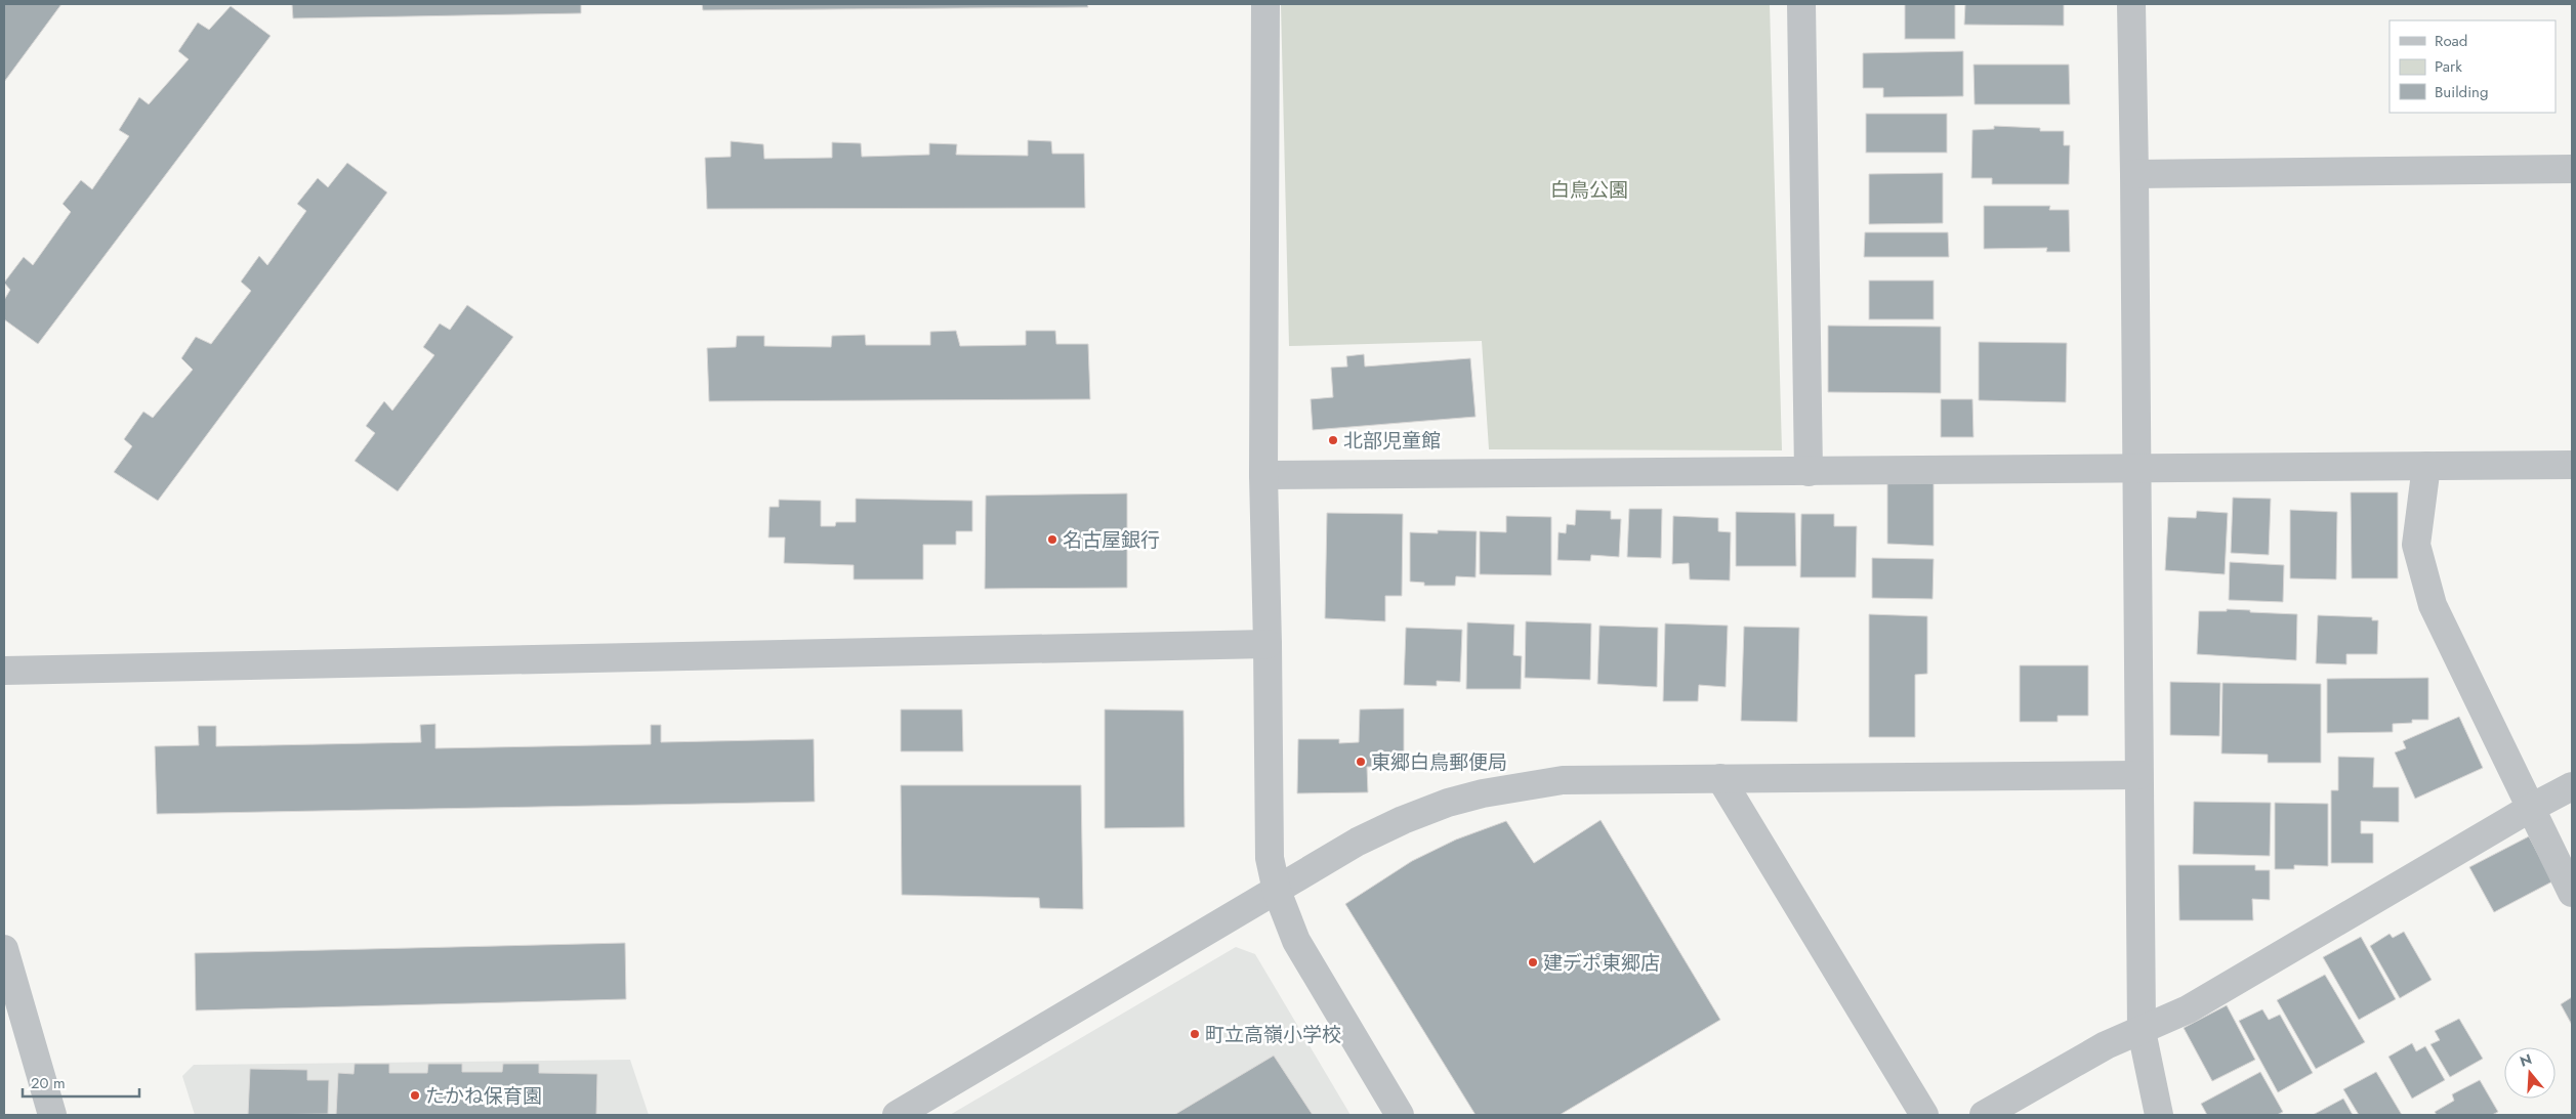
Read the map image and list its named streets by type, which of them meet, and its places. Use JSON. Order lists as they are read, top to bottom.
{
  "parks": ["白鳥公園"],
  "places": [
    "北部児童館",
    "名古屋銀行",
    "東郷白鳥郵便局",
    "建デポ東郷店",
    "町立高嶺小学校",
    "たかね保育園"
  ],
  "legend": ["Road", "Park", "Building"],
  "scale_bar": "20 m",
  "north": "top"
}
